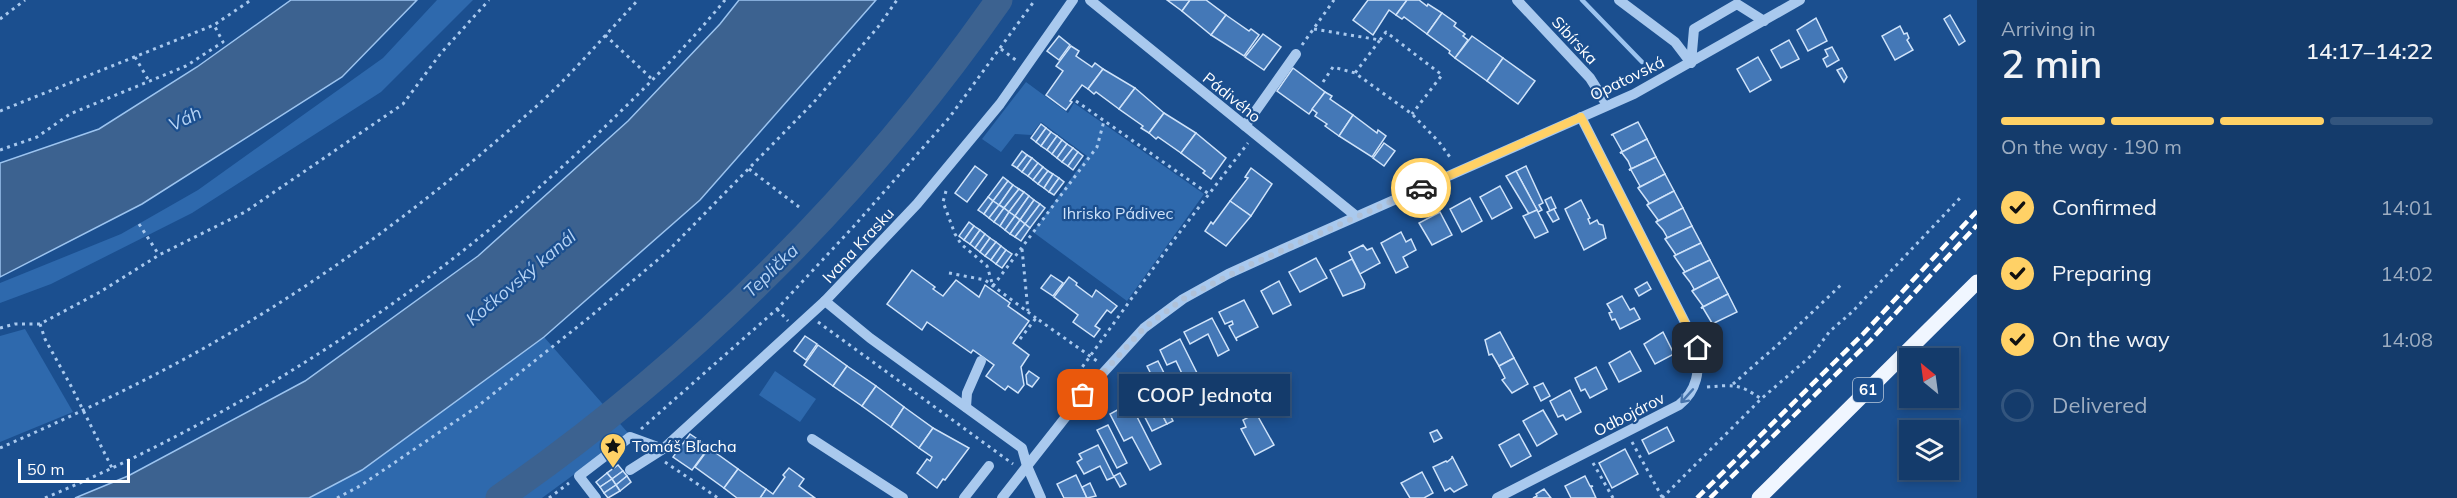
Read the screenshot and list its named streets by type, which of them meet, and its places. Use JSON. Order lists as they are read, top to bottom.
{
  "streets": {
    "main road": ["61"],
    "street": [
      "Sibírska",
      "Opatovská",
      "Pádivého",
      "Ivana Krasku",
      "Odbojárov"
    ]
  },
  "crossings": [
    ["Sibírska", "Opatovská"],
    ["Opatovská", "Pádivého"],
    ["Opatovská", "Ivana Krasku"]
  ],
  "one_way": ["Odbojárov"],
  "water": ["Váh", "Teplička", "Kočkovský kanál"],
  "parks": ["Ihrisko Pádivec"],
  "places": {
    "other": ["COOP Jednota"],
    "place": ["Tomáš Bľacha"]
  },
  "scale_bar": "50 m",
  "north": "top left",
  "page": {
    "heading": ["2 min", "Arriving in", "14:17–14:22"],
    "bar": "On the way · 190 m",
    "list": [
      ["Confirmed", "14:01"],
      ["Preparing", "14:02"],
      ["On the way", "14:08"],
      "Delivered"
    ],
    "bubble": "COOP Jednota",
    "scale": "50 m"
  }
}
